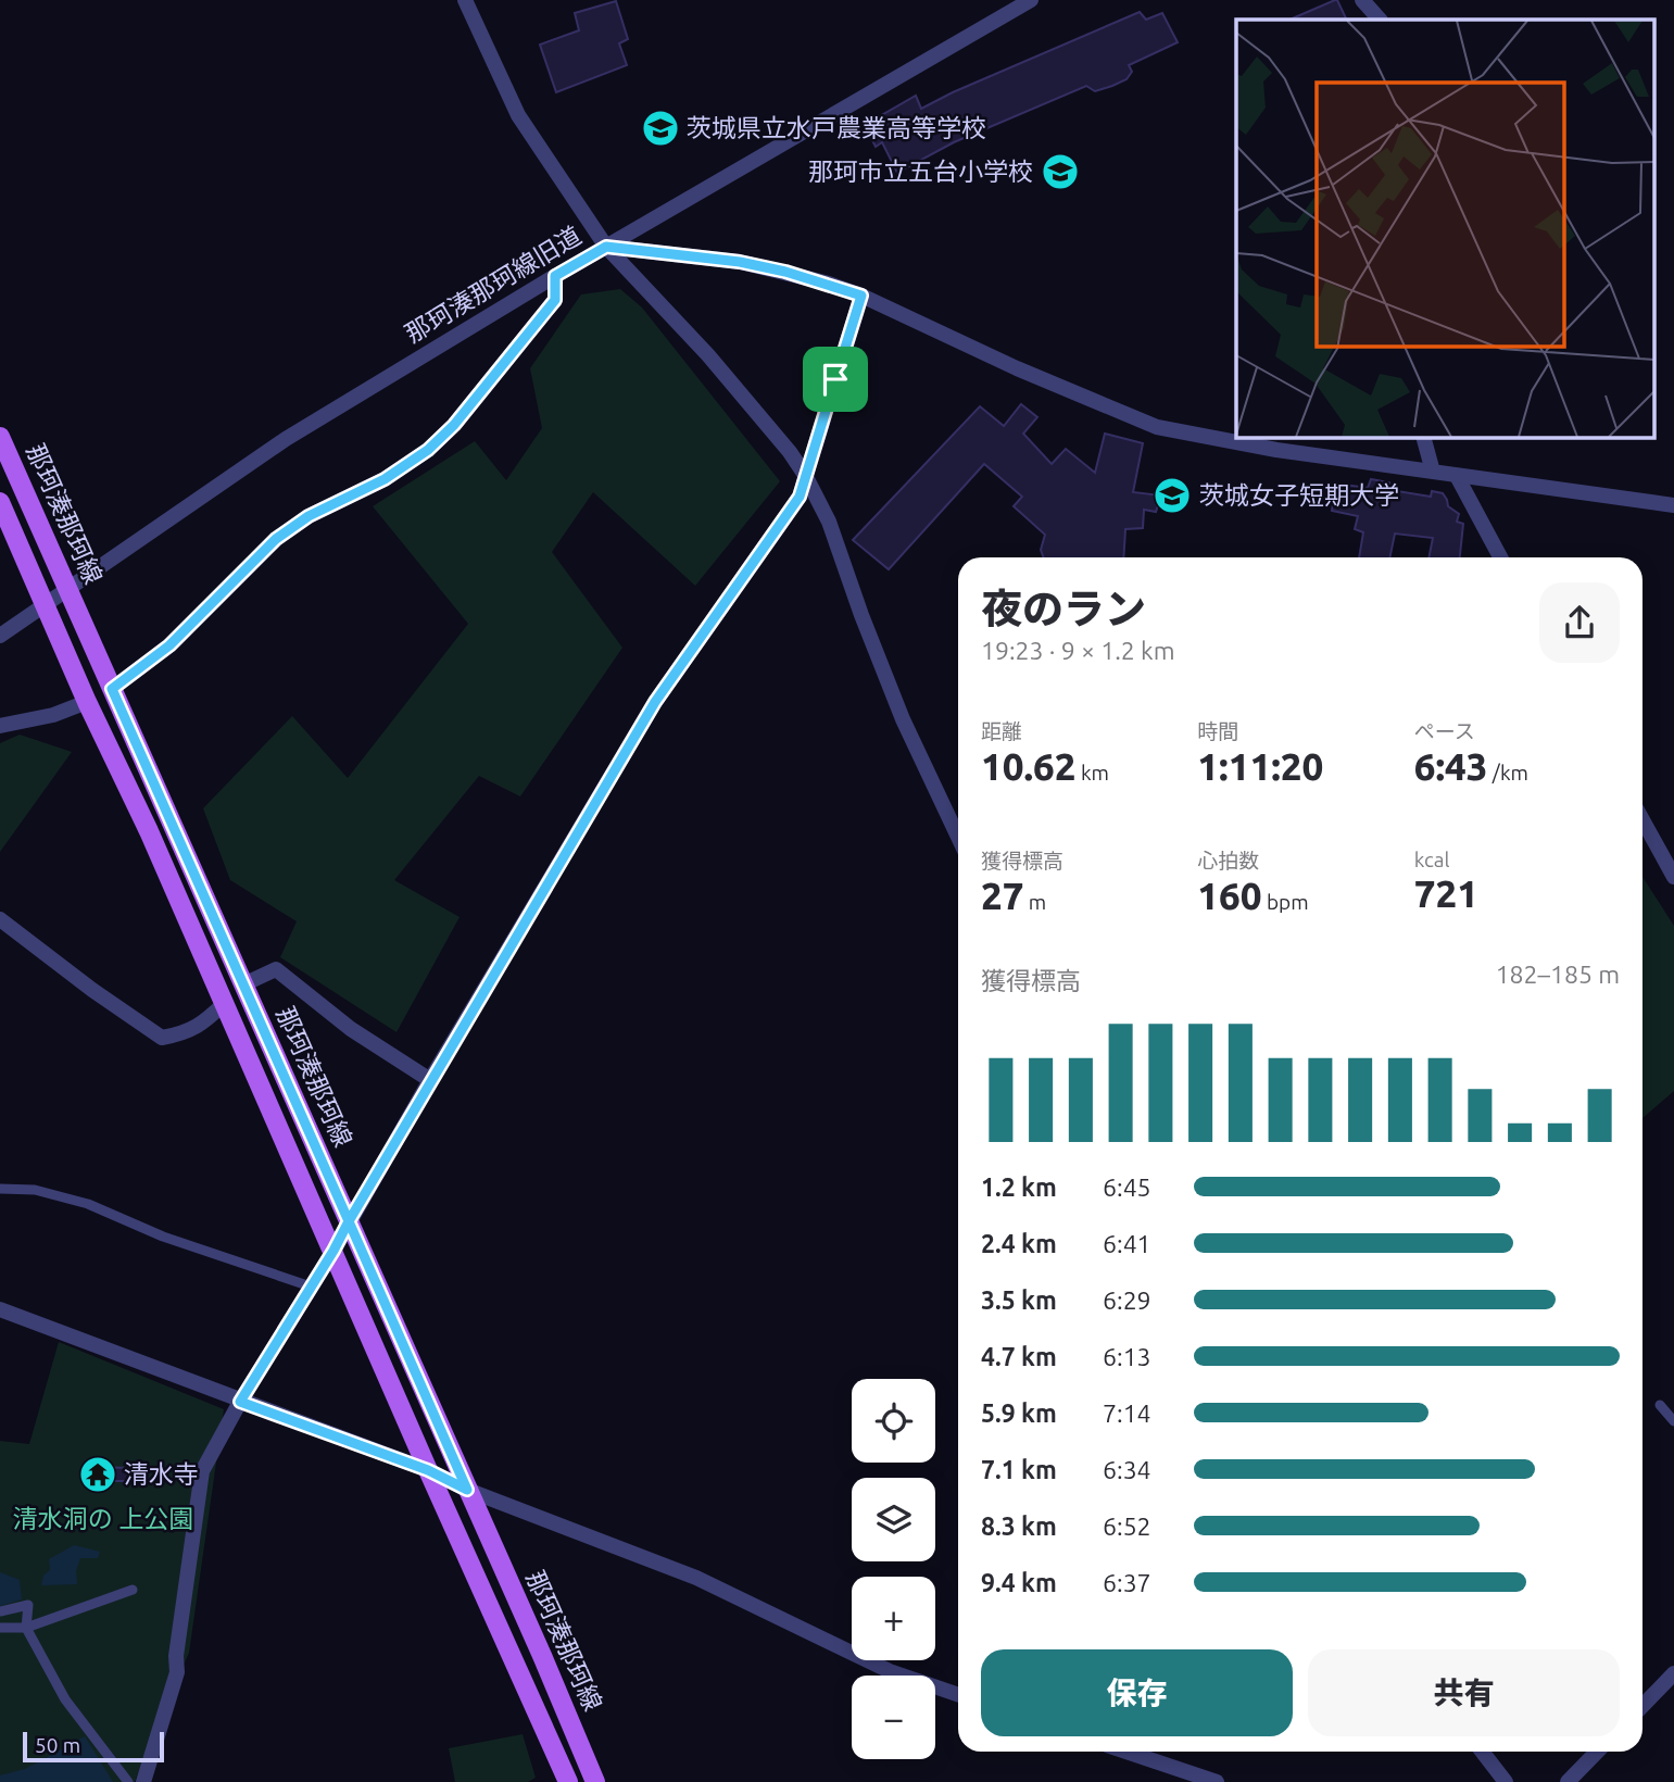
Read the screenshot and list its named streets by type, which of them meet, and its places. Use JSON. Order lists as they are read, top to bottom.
{
  "streets": {
    "main road": ["那珂湊那珂線"],
    "street": ["那珂湊那珂線旧道"]
  },
  "crossings": [
    ["那珂湊那珂線旧道", "那珂湊那珂線"]
  ],
  "parks": ["清水洞の 上公園"],
  "places": {
    "school or university": ["茨城県立水戸農業高等学校", "那珂市立五台小学校", "茨城女子短期大学"],
    "temple": ["清水寺"]
  },
  "scale_bar": "50 m",
  "page": {
    "heading": ["夜のラン", "19:23 · 9 × 1.2 km"],
    "stats": [
      ["距離", "10.62 km"],
      ["時間", "1:11:20"],
      ["ペース", "6:43 /km"],
      ["獲得標高", "27 m"],
      ["心拍数", "160 bpm"],
      ["kcal", "721"]
    ],
    "chart": ["獲得標高", "182–185 m"],
    "list": [
      {
        "name": "1.2 km",
        "note": "6:45"
      },
      {
        "name": "2.4 km",
        "note": "6:41"
      },
      {
        "name": "3.5 km",
        "note": "6:29"
      },
      {
        "name": "4.7 km",
        "note": "6:13"
      },
      {
        "name": "5.9 km",
        "note": "7:14"
      },
      {
        "name": "7.1 km",
        "note": "6:34"
      },
      {
        "name": "8.3 km",
        "note": "6:52"
      },
      {
        "name": "9.4 km",
        "note": "6:37"
      }
    ],
    "map_buttons": ["+", "−"],
    "buttons": ["保存", "共有"],
    "scale": "50 m"
  }
}
